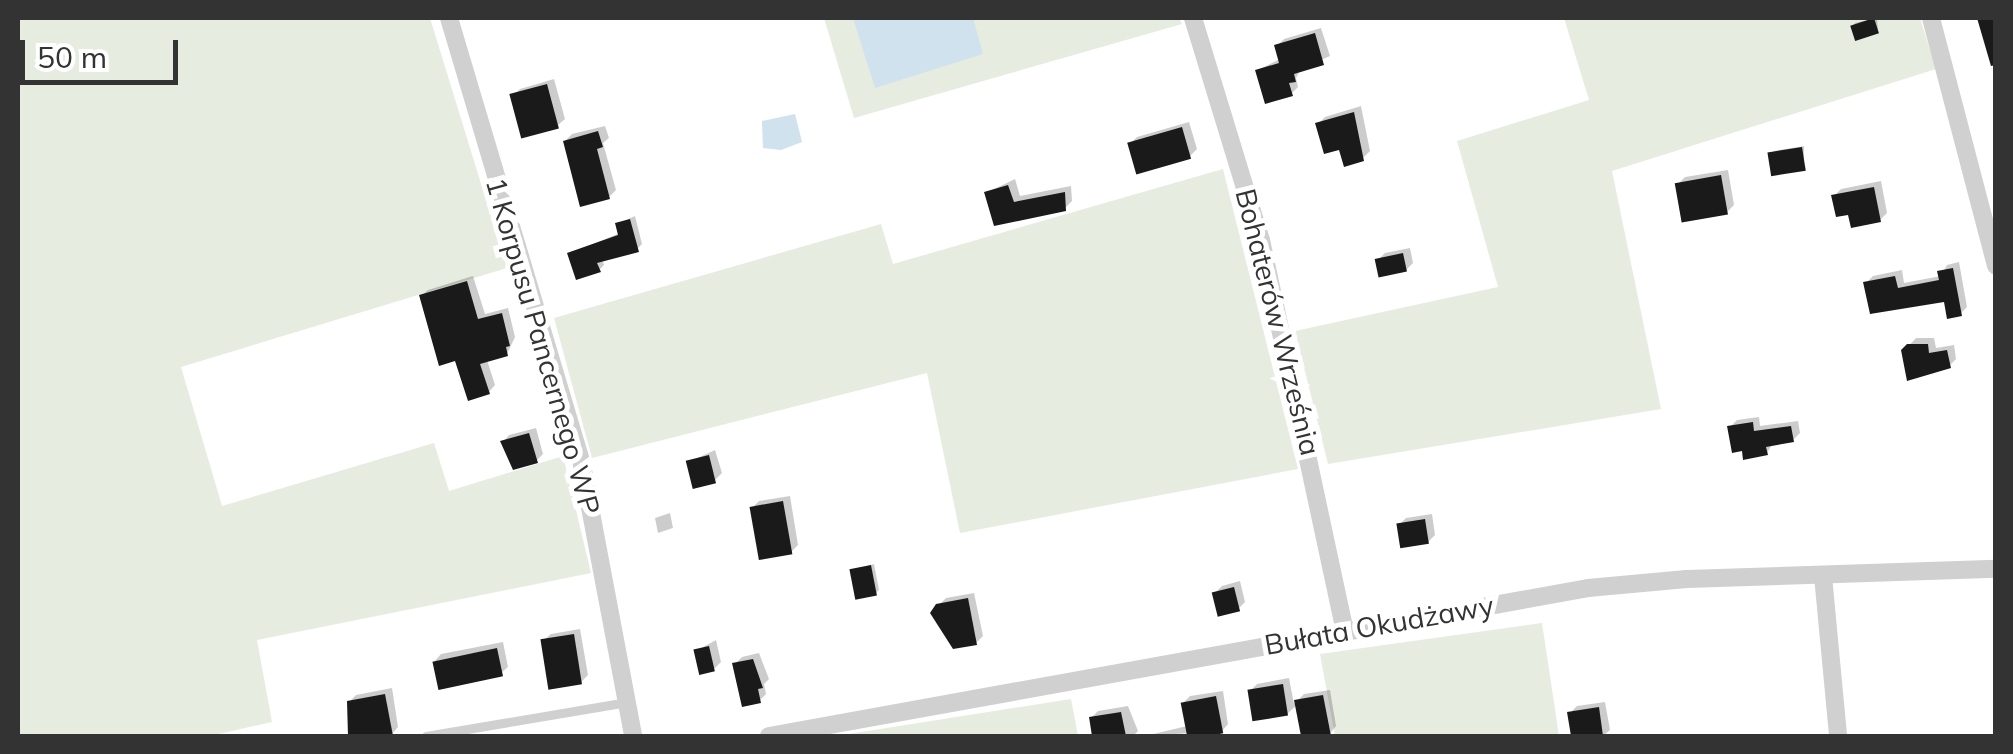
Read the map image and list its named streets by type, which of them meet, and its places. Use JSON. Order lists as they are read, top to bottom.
{
  "streets": {
    "street": ["Bohaterów Września", "1 Korpusu Pancernego WP", "Bułata Okudżawy"]
  },
  "crossings": [
    ["Bohaterów Września", "Bułata Okudżawy"]
  ],
  "scale_bar": "50 m"
}
